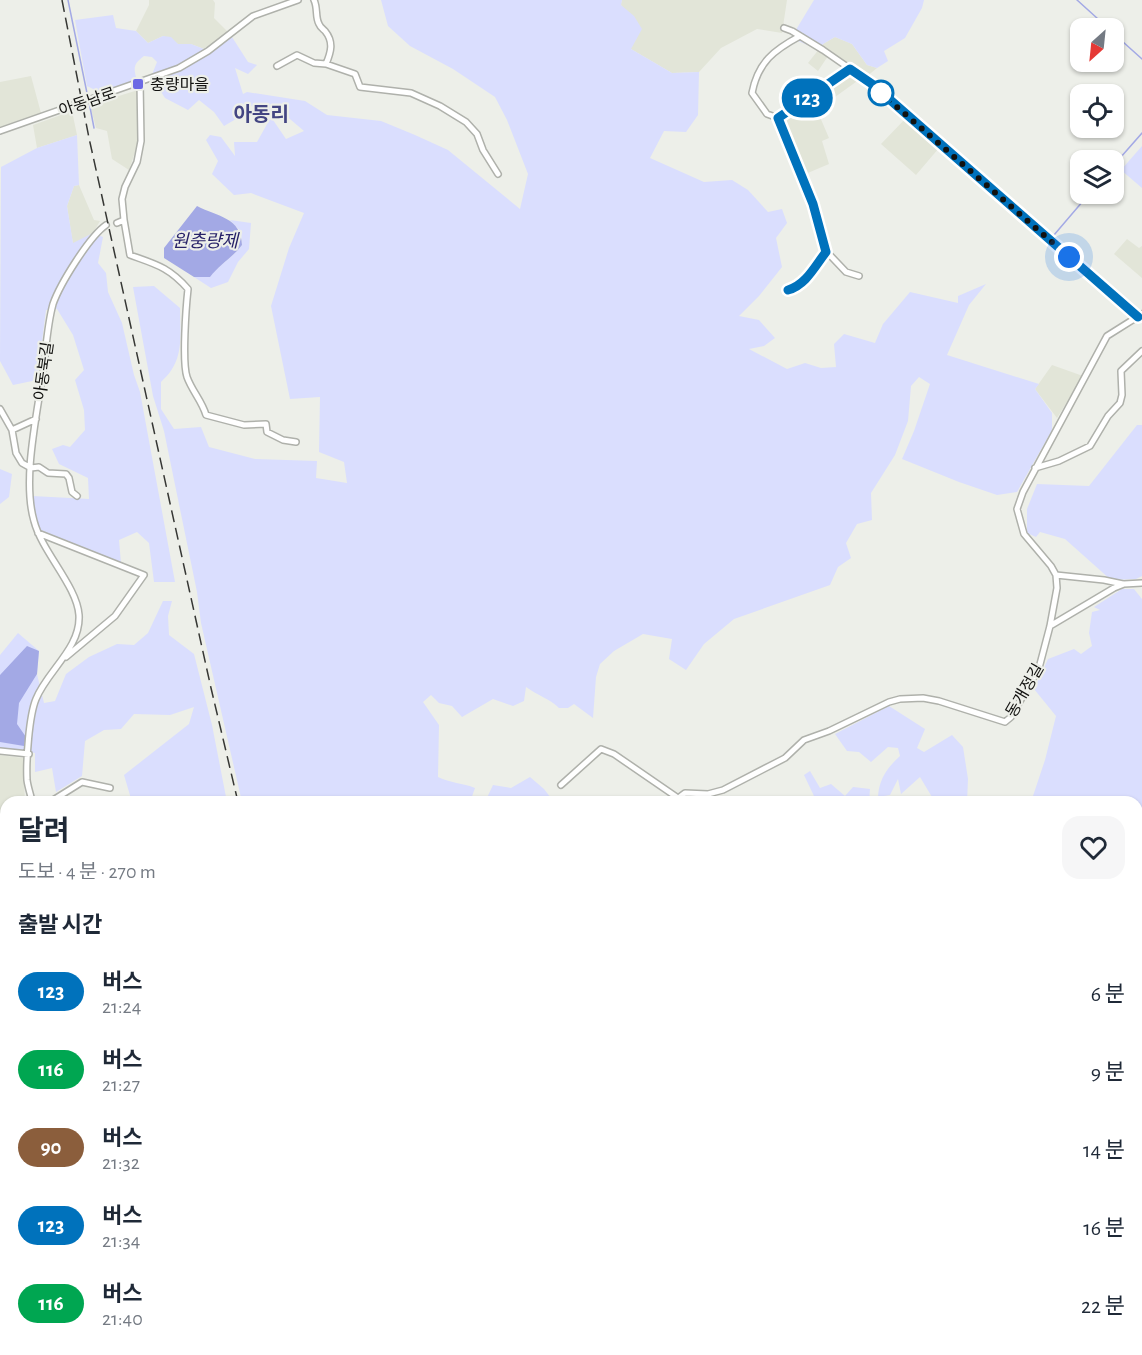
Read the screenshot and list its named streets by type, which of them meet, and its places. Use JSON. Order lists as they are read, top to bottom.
{
  "streets": {
    "street": ["아동남로", "아동북길", "동개정길"]
  },
  "districts": ["아동리"],
  "water": ["원충량제"],
  "places": {
    "transit": ["충량마을"]
  },
  "lines": ["bus line 123"],
  "north": "bottom left",
  "page": {
    "on_map": "123",
    "heading": [
      ["달려", "도보 · 4 분 · 270 m"],
      "출발 시간"
    ],
    "list": [
      {
        "mark": "123",
        "name": "버스",
        "note": "21:24",
        "value": "6 분"
      },
      {
        "mark": "116",
        "name": "버스",
        "note": "21:27",
        "value": "9 분"
      },
      {
        "mark": "90",
        "name": "버스",
        "note": "21:32",
        "value": "14 분"
      },
      {
        "mark": "123",
        "name": "버스",
        "note": "21:34",
        "value": "16 분"
      },
      {
        "mark": "116",
        "name": "버스",
        "note": "21:40",
        "value": "22 분"
      }
    ]
  }
}
